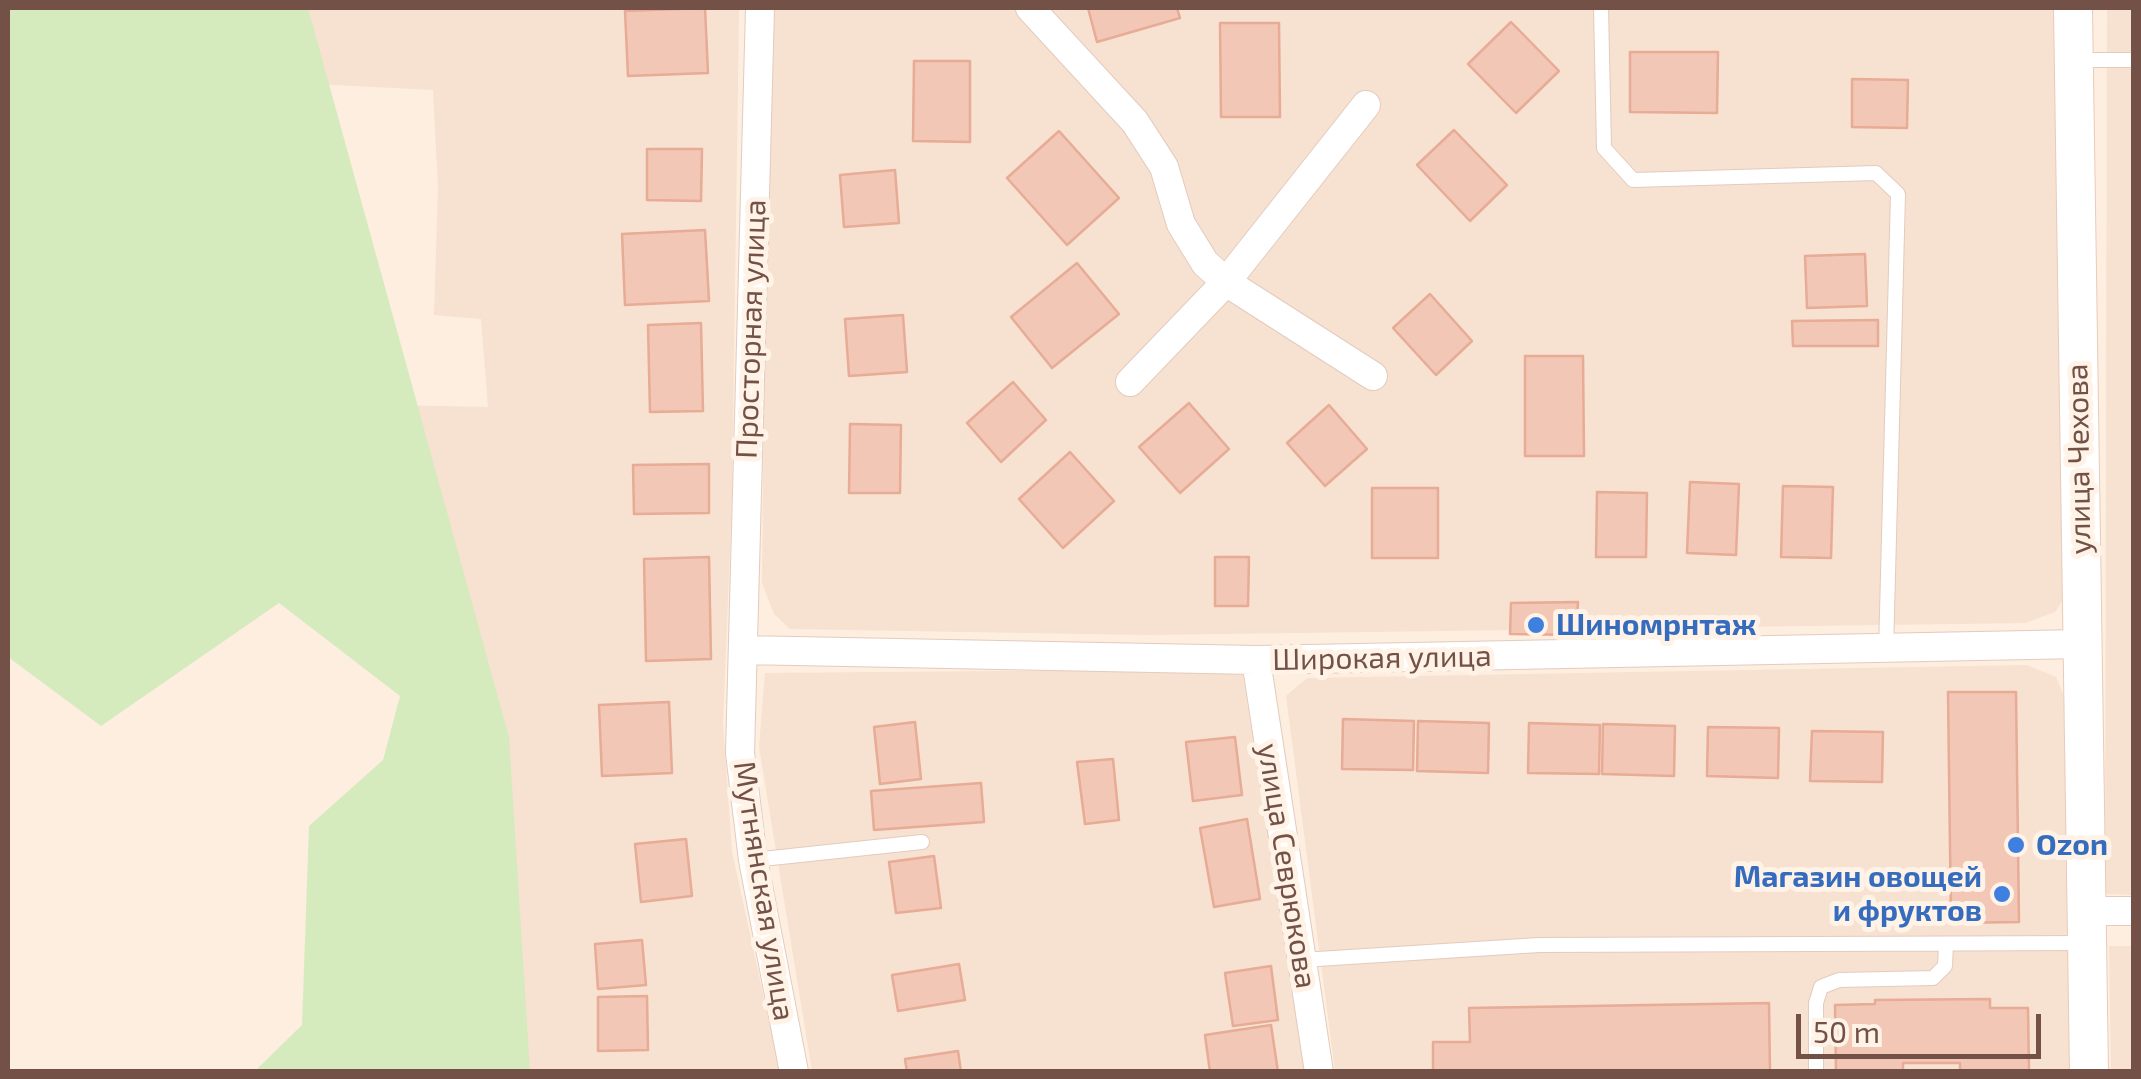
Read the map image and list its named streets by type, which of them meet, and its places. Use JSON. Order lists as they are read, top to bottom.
{
  "streets": {
    "street": [
      "Просторная улица",
      "улица Чехова",
      "Широкая улица",
      "улица Севрюкова",
      "Мутнянская улица"
    ]
  },
  "crossings": [
    ["Просторная улица", "Широкая улица"],
    ["Просторная улица", "Мутнянская улица"],
    ["улица Чехова", "Широкая улица"],
    ["Широкая улица", "улица Севрюкова"],
    ["Широкая улица", "Мутнянская улица"]
  ],
  "places": ["Шиномрнтаж", "Ozon", "Магазин овощей и фруктов"],
  "scale_bar": "50 m"
}
